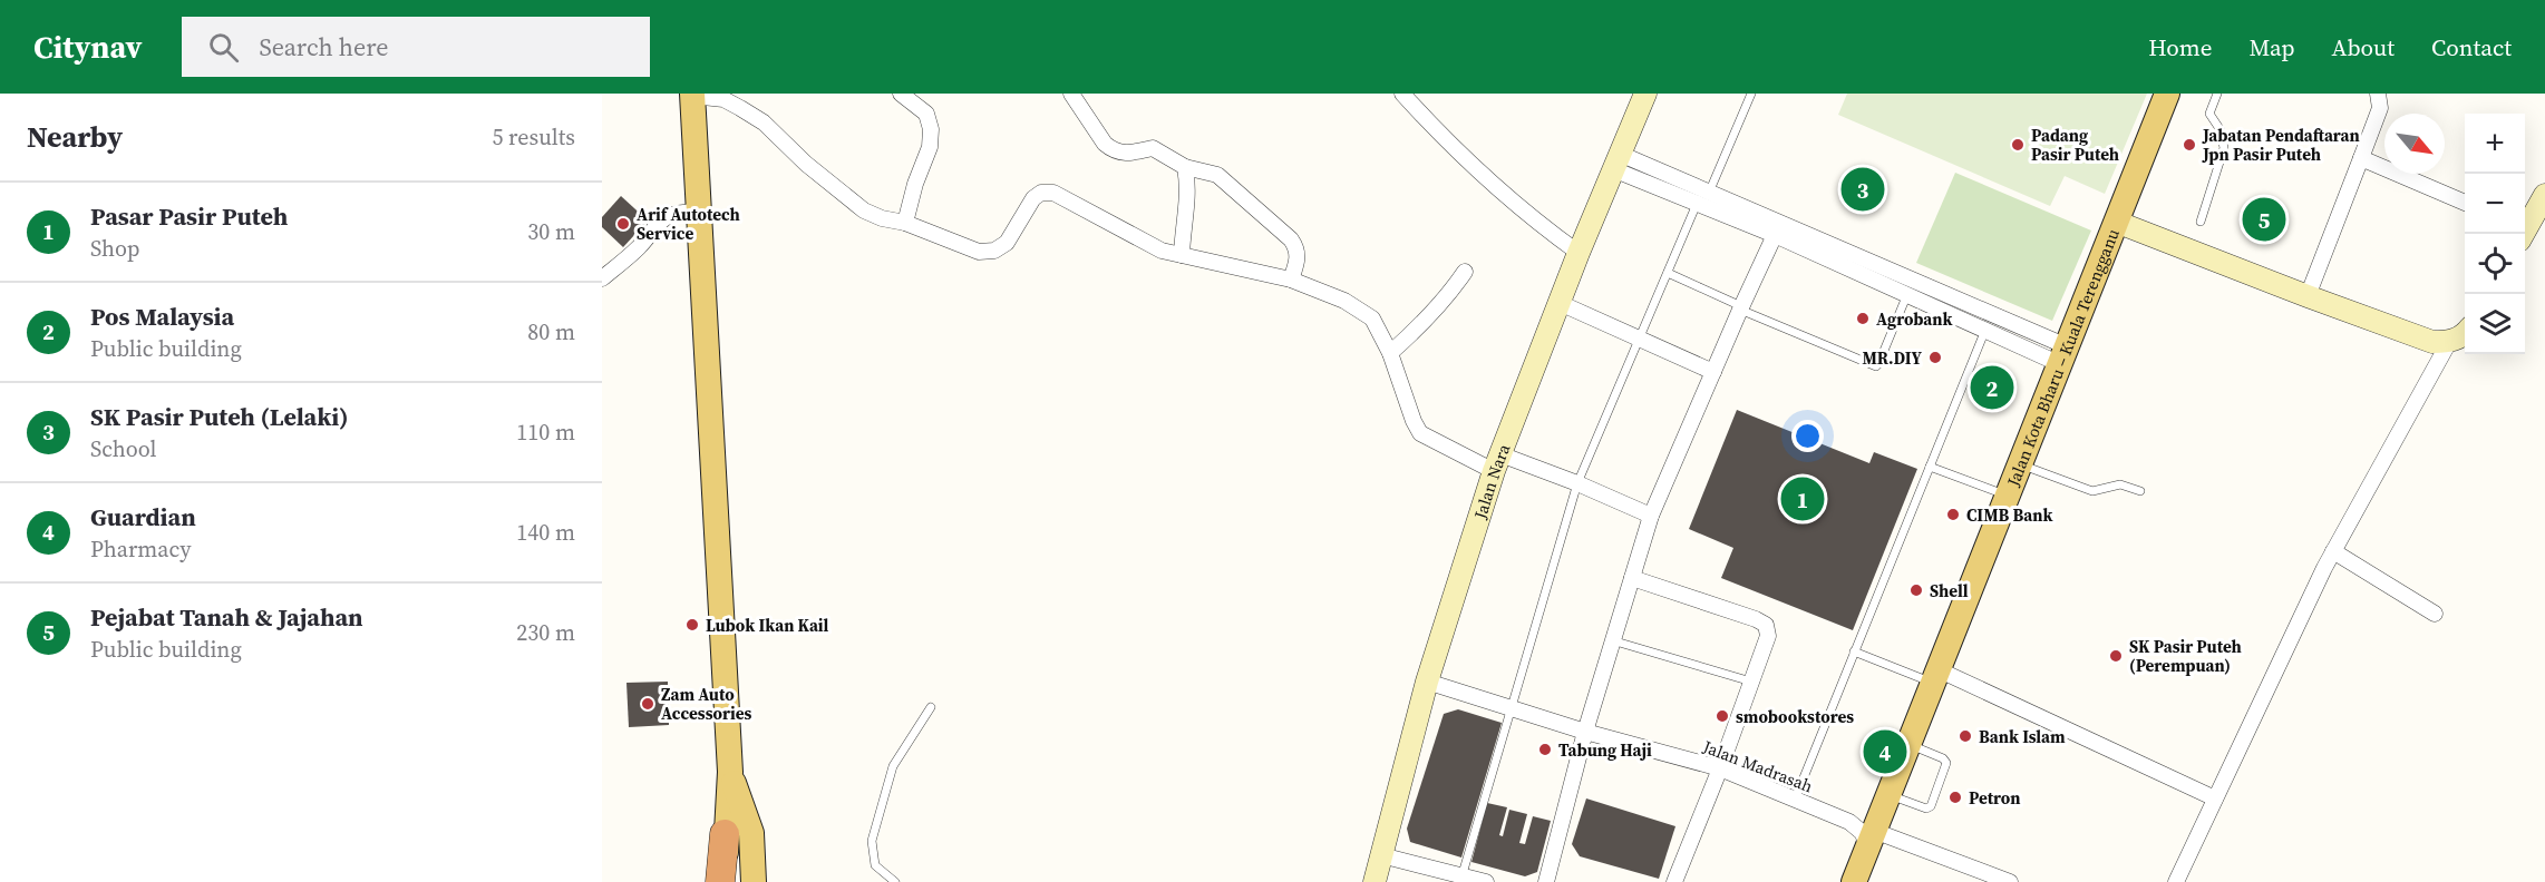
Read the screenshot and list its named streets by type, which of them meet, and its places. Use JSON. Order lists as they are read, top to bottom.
{
  "streets": {
    "main road": ["Jalan Kota Bharu – Kuala Terengganu", "Jalan Nara"],
    "street": ["Jalan Madrasah"]
  },
  "crossings": [
    ["Jalan Kota Bharu – Kuala Terengganu", "Jalan Madrasah"],
    ["Jalan Nara", "Jalan Madrasah"]
  ],
  "places": [
    "Padang Pasir Puteh",
    "Jabatan Pendaftaran Jpn Pasir Puteh",
    "Arif Autotech Service",
    "Agrobank",
    "MR.DIY",
    "CIMB Bank",
    "Shell",
    "Lubok Ikan Kail",
    "SK Pasir Puteh (Perempuan)",
    "Zam Auto Accessories",
    "smobookstores",
    "Bank Islam",
    "Tabung Haji",
    "Petron"
  ],
  "north": "bottom right",
  "page": {
    "header": "Citynav",
    "search": "Search here",
    "nav": [
      "Home",
      "Map",
      "About",
      "Contact"
    ],
    "heading": ["Nearby", "5 results"],
    "map_buttons": ["+", "−"],
    "pins": [
      "3",
      "5",
      "2",
      "1",
      "4"
    ],
    "list": [
      {
        "mark": "1",
        "name": "Pasar Pasir Puteh",
        "note": "Shop",
        "value": "30 m"
      },
      {
        "mark": "2",
        "name": "Pos Malaysia",
        "note": "Public building",
        "value": "80 m"
      },
      {
        "mark": "3",
        "name": "SK Pasir Puteh (Lelaki)",
        "note": "School",
        "value": "110 m"
      },
      {
        "mark": "4",
        "name": "Guardian",
        "note": "Pharmacy",
        "value": "140 m"
      },
      {
        "mark": "5",
        "name": "Pejabat Tanah & Jajahan",
        "note": "Public building",
        "value": "230 m"
      }
    ]
  }
}
